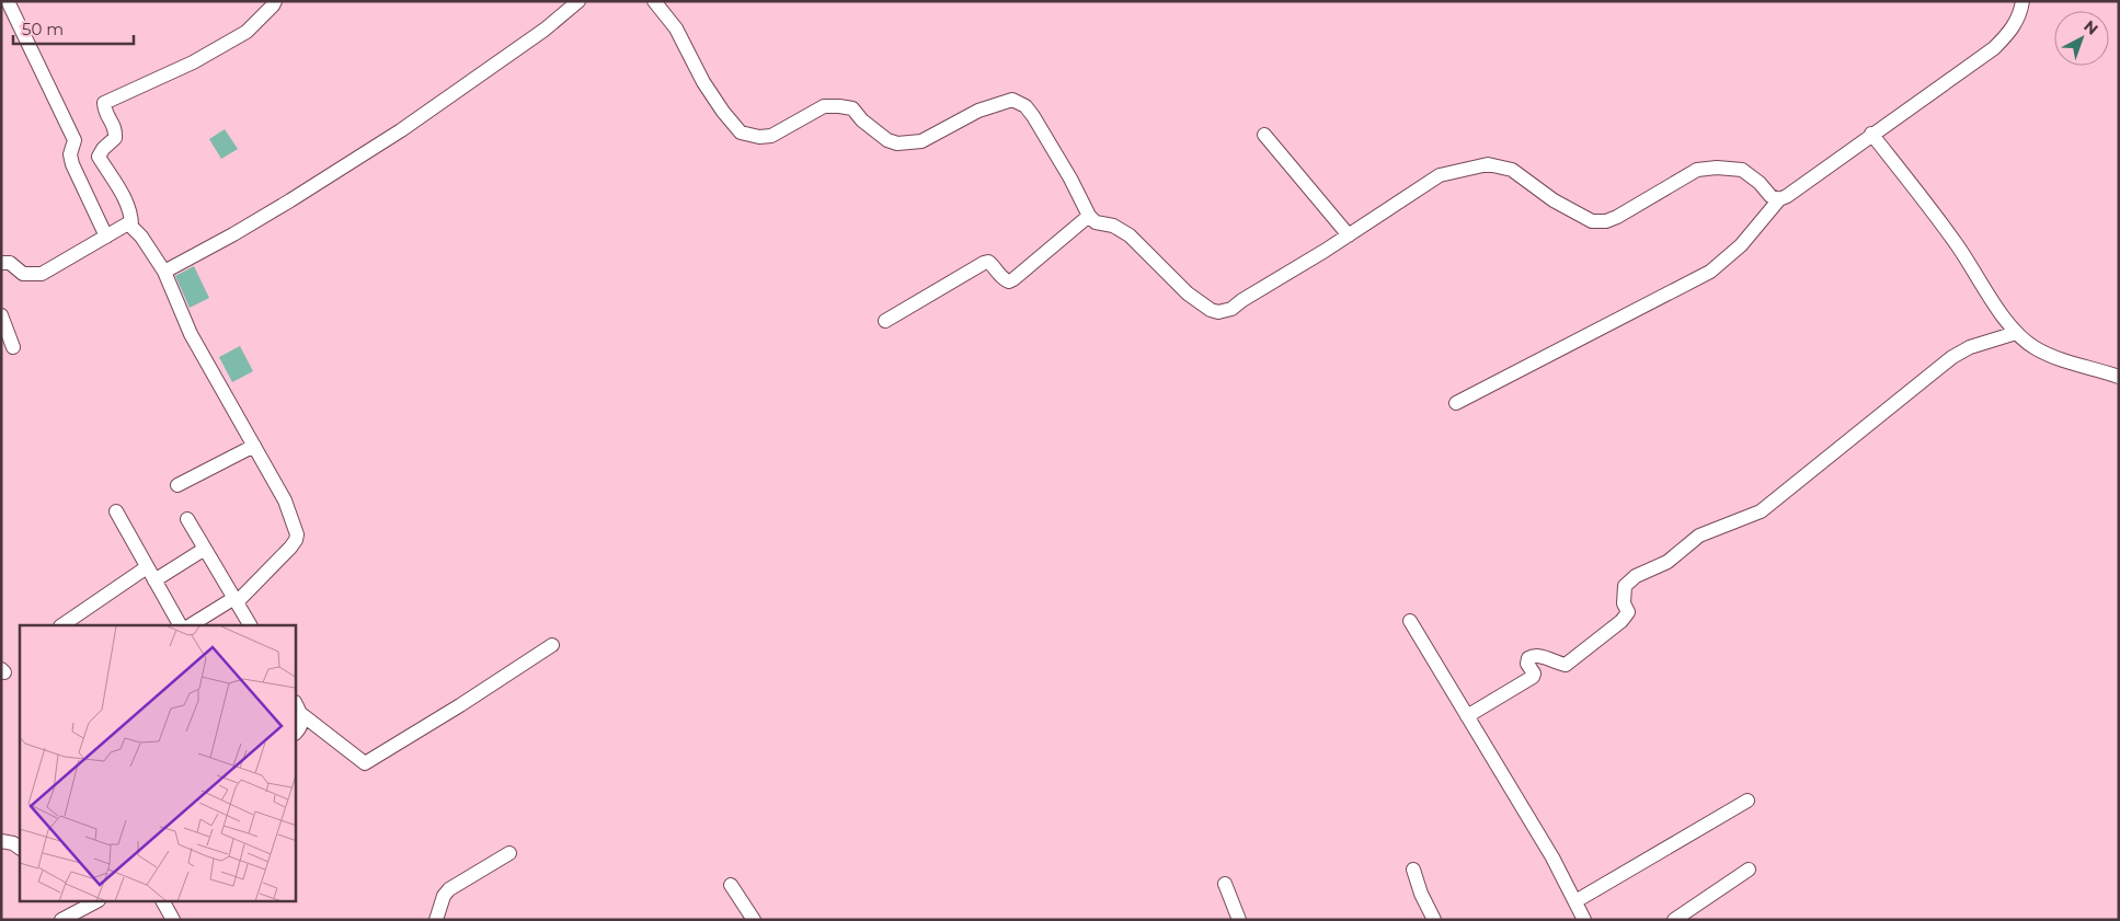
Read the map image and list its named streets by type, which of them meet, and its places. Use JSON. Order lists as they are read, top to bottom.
{
  "scale_bar": "50 m",
  "north": "top right"
}
